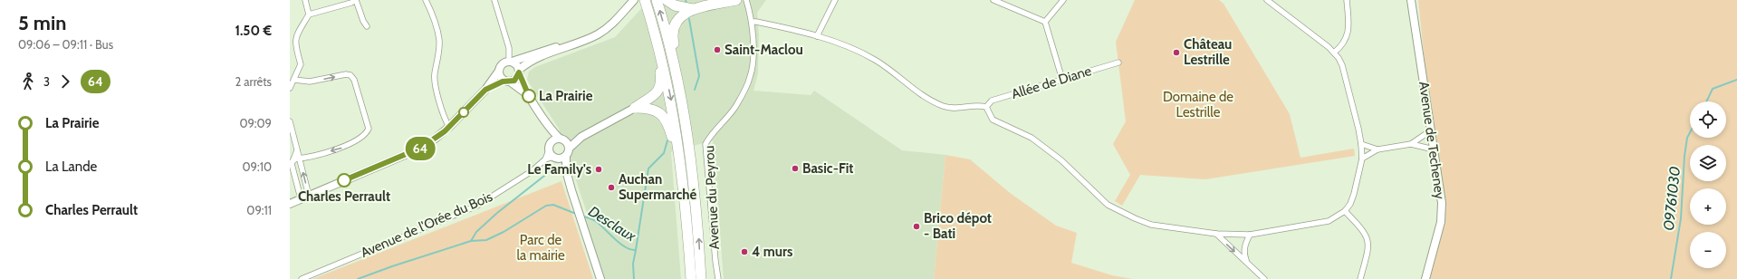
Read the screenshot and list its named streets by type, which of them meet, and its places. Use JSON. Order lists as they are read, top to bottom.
{
  "streets": {
    "street": [
      "Allée de Diane",
      "Avenue de Techeney",
      "Avenue du Peyrou",
      "Avenue de l'Orée du Bois"
    ]
  },
  "water": ["O9761030", "Desclaux"],
  "parks": ["Domaine de Lestrille", "Parc de la mairie"],
  "places": [
    "Saint-Maclou",
    "Château Lestrille",
    "La Prairie",
    "Basic-Fit",
    "Le Family's",
    "Charles Perrault",
    "Auchan Supermarché",
    "Brico dépot - Bati",
    "4 murs"
  ],
  "lines": ["bus line 64"],
  "page": {
    "heading": ["5 min", "09:06 – 09:11 · Bus", "1.50 €"],
    "on_map": "64",
    "legs": ["3", "64", "2 arrêts"],
    "list": [
      {
        "name": "La Prairie",
        "value": "09:09"
      },
      {
        "name": "La Lande",
        "value": "09:10"
      },
      {
        "name": "Charles Perrault",
        "value": "09:11"
      }
    ],
    "map_buttons": ["+", "−"]
  }
}
